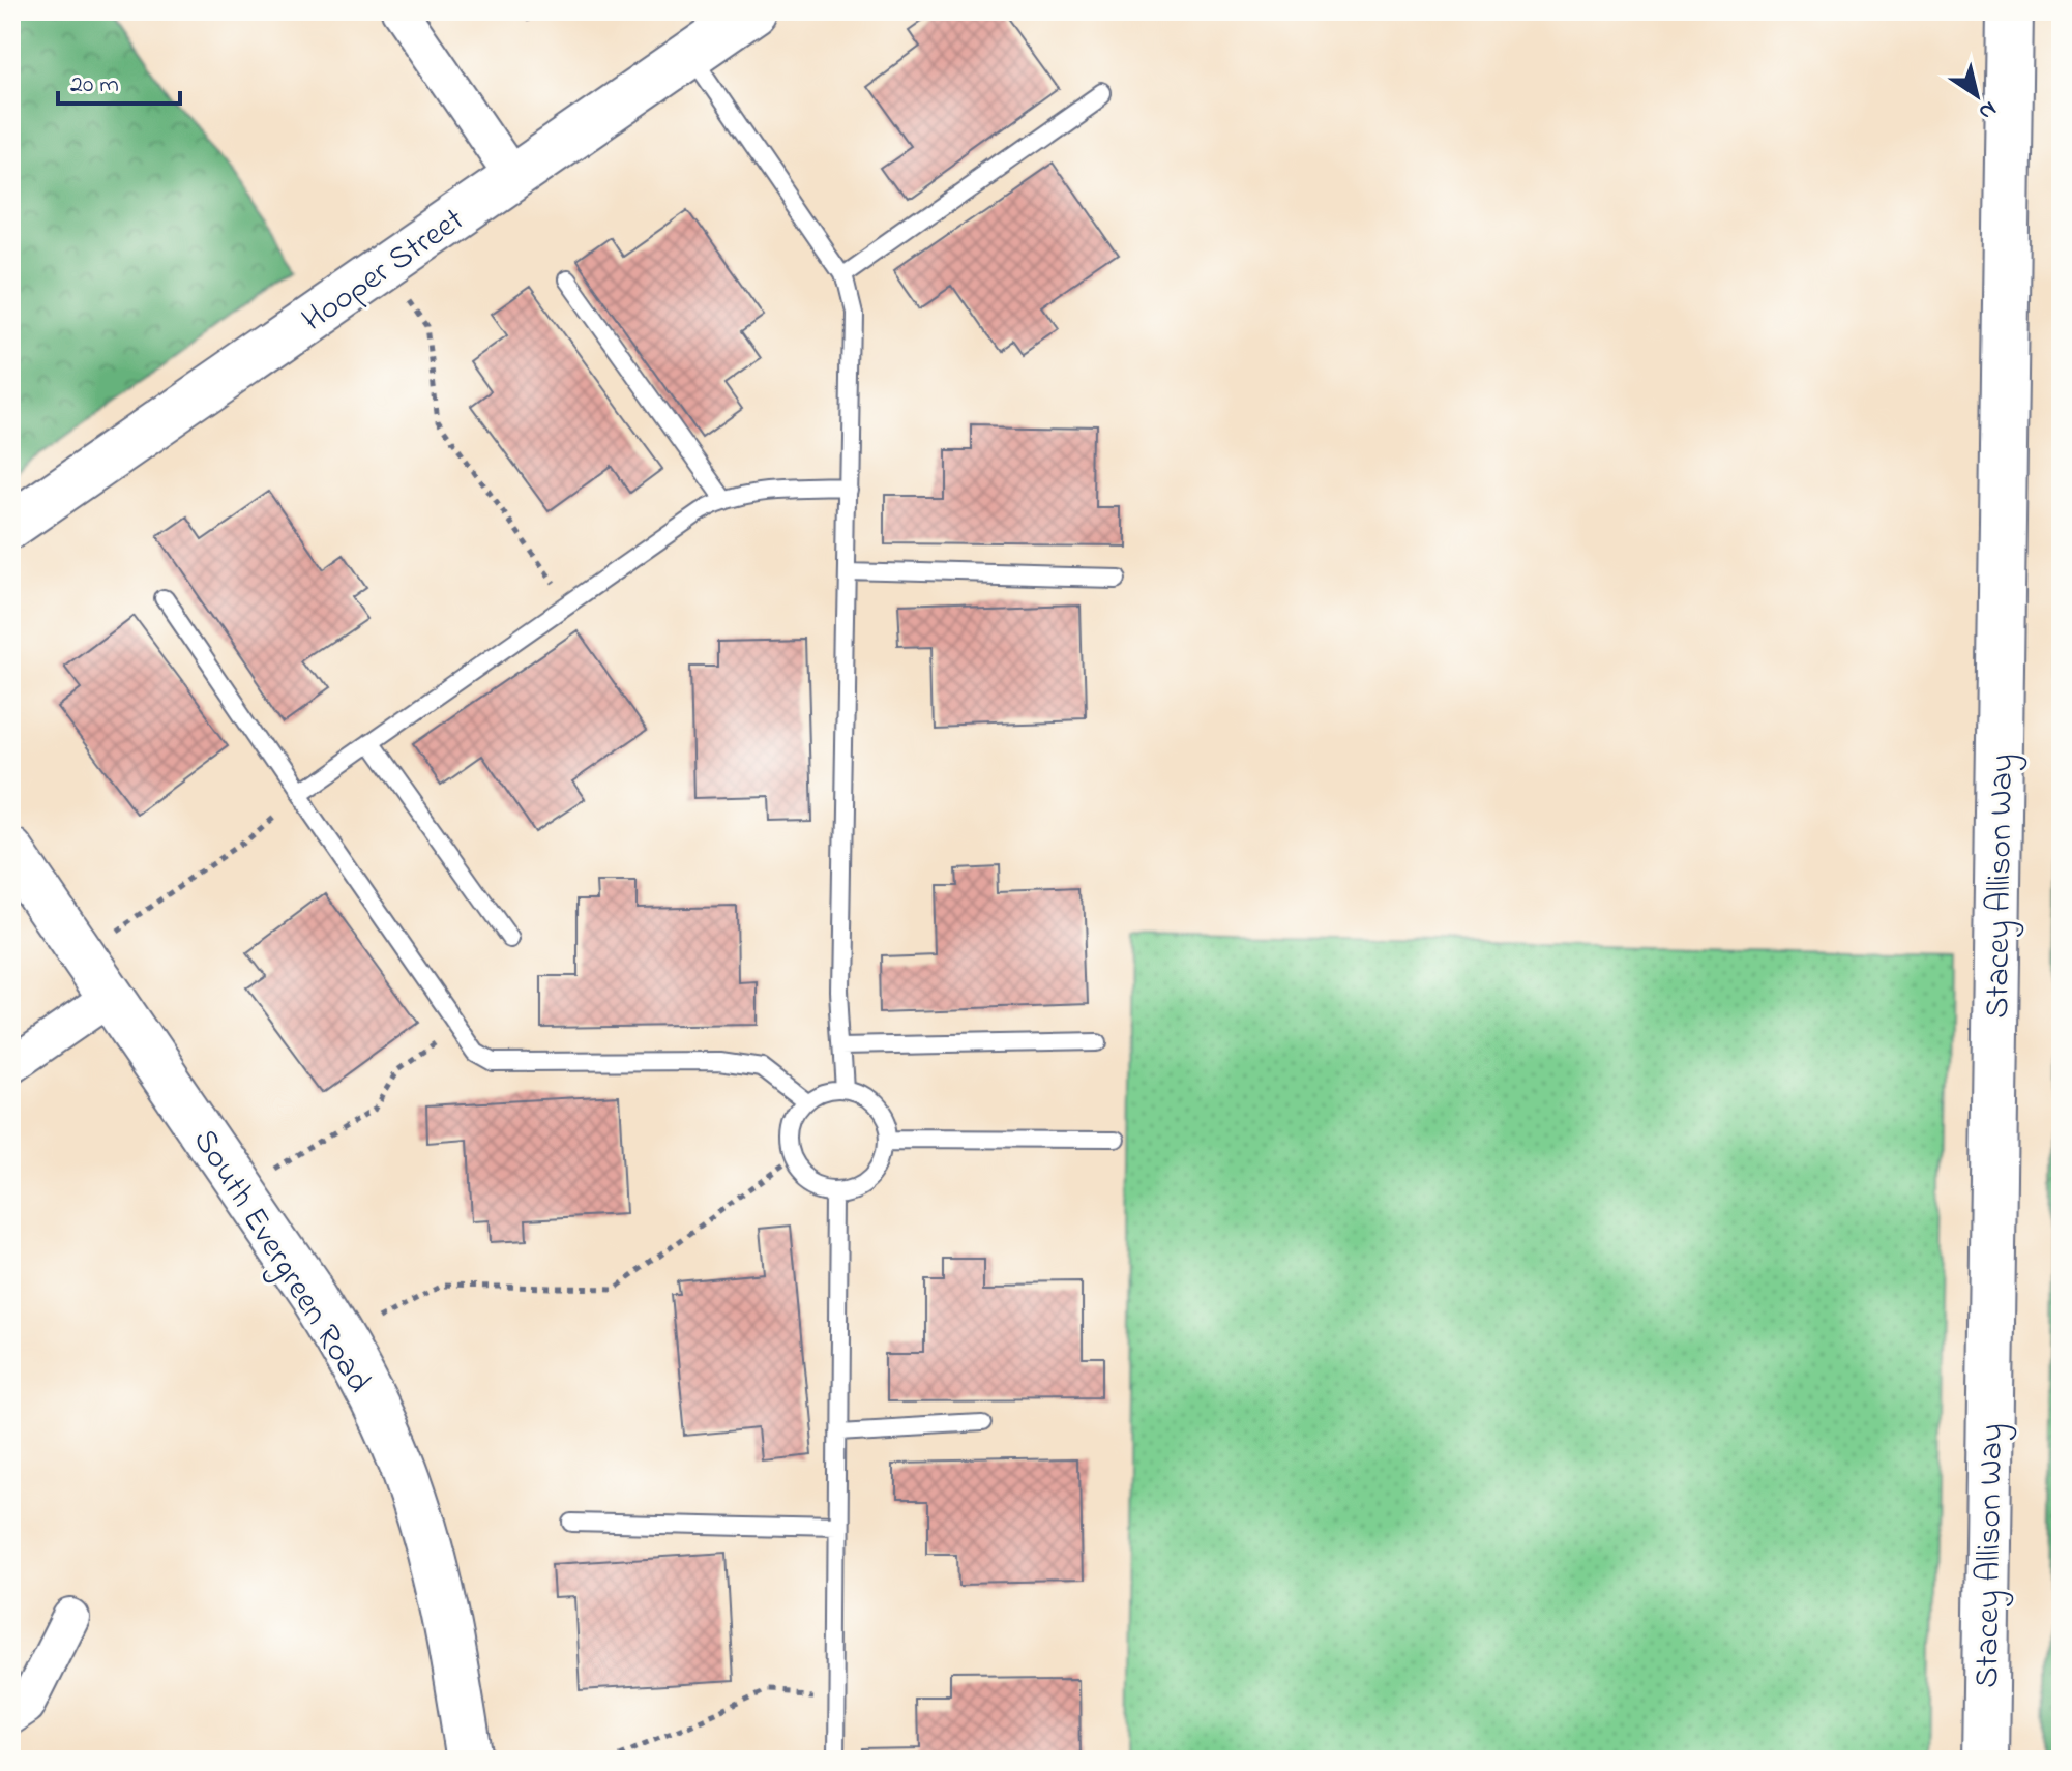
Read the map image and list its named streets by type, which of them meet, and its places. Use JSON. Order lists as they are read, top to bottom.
{
  "streets": {
    "street": ["Hooper Street", "Stacey Allison Way", "South Evergreen Road"]
  },
  "scale_bar": "20 m",
  "north": "bottom right"
}
